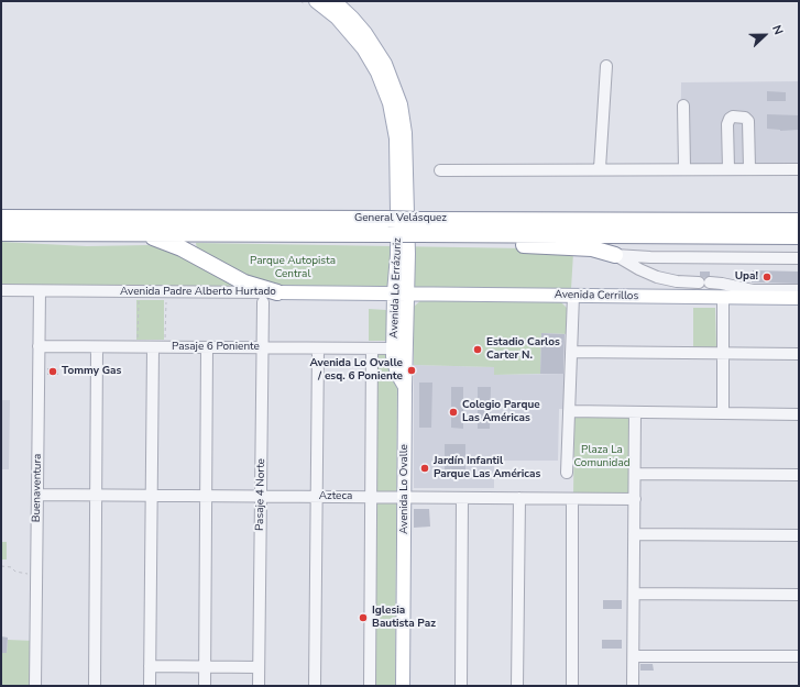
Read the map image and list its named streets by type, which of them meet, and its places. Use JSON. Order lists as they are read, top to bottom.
{
  "streets": {
    "highway": ["General Velásquez"],
    "main road": [
      "Avenida Lo Errázuriz",
      "Avenida Padre Alberto Hurtado",
      "Avenida Cerrillos",
      "Avenida Lo Ovalle"
    ],
    "street": [
      "Pasaje 6 Poniente",
      "Buenaventura",
      "Pasaje 4 Norte",
      "Azteca"
    ]
  },
  "crossings": [
    ["Avenida Lo Errázuriz", "Avenida Padre Alberto Hurtado"],
    ["Avenida Lo Errázuriz", "Avenida Cerrillos"],
    ["Avenida Lo Errázuriz", "Pasaje 6 Poniente"],
    ["Avenida Lo Errázuriz", "Avenida Lo Ovalle"],
    ["Avenida Padre Alberto Hurtado", "Avenida Cerrillos"],
    ["Avenida Padre Alberto Hurtado", "Buenaventura"],
    ["Avenida Padre Alberto Hurtado", "Avenida Lo Ovalle"],
    ["Avenida Cerrillos", "Avenida Lo Ovalle"],
    ["Pasaje 6 Poniente", "Buenaventura"],
    ["Pasaje 6 Poniente", "Pasaje 4 Norte"],
    ["Buenaventura", "Azteca"],
    ["Avenida Lo Ovalle", "Azteca"],
    ["Pasaje 4 Norte", "Azteca"]
  ],
  "parks": ["Parque Autopista Central", "Plaza La Comunidad"],
  "places": [
    "Upa!",
    "Estadio Carlos Carter N.",
    "Avenida Lo Ovalle / esq. 6 Poniente",
    "Tommy Gas",
    "Colegio Parque Las Américas",
    "Jardín Infantil Parque Las Américas",
    "Iglesia Bautista Paz"
  ],
  "north": "right"
}
